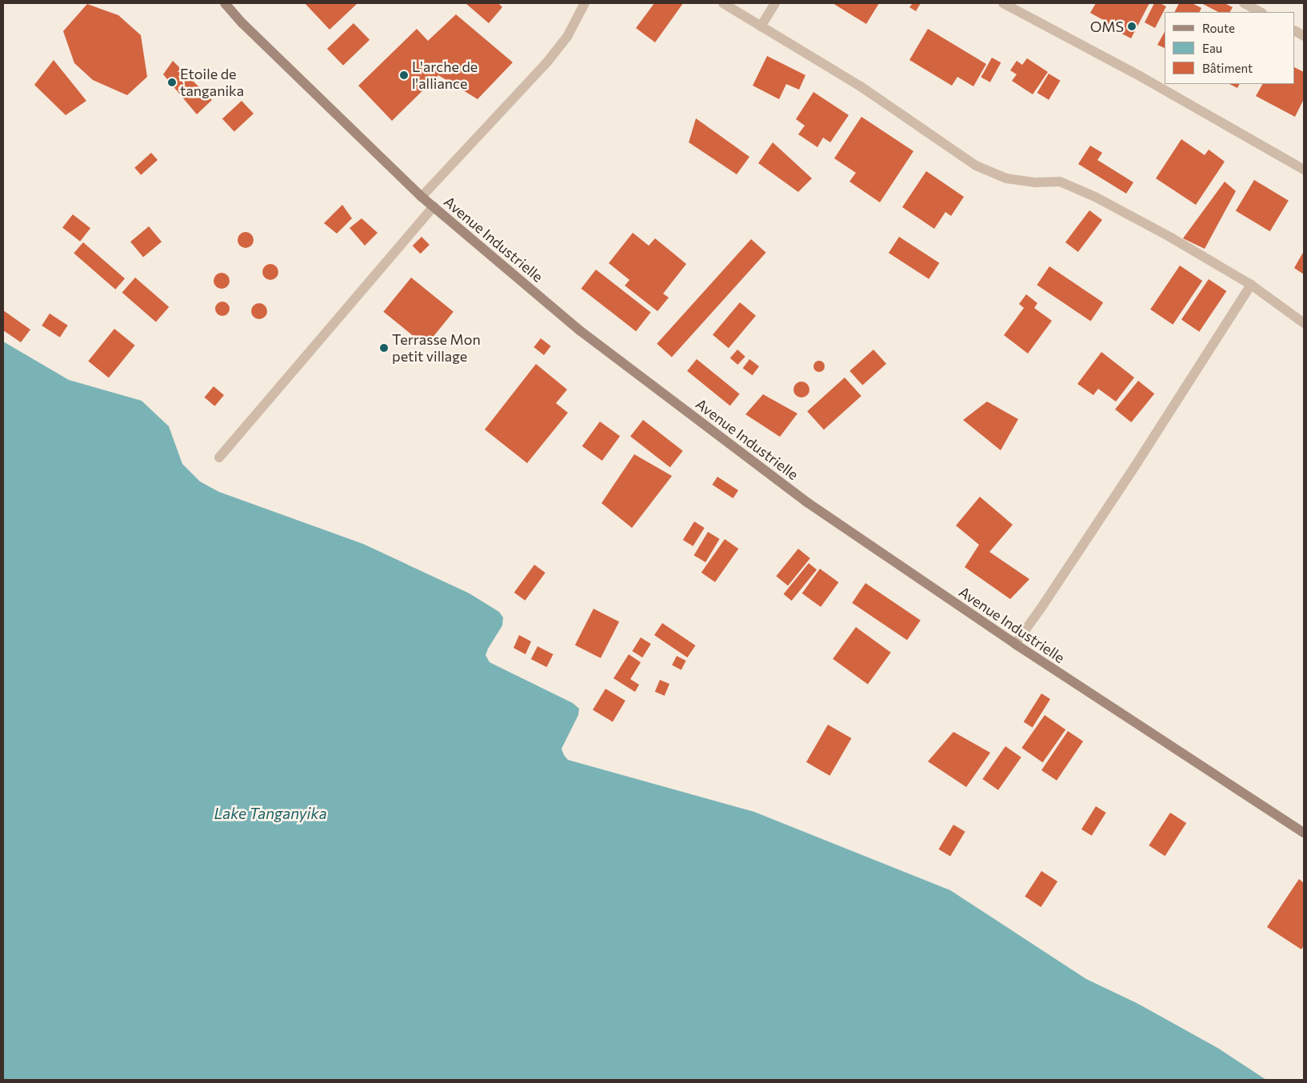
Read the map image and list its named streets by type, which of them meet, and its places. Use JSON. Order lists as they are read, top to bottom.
{
  "streets": {
    "street": ["Avenue Industrielle"]
  },
  "water": ["Lake Tanganyika"],
  "places": [
    "OMS",
    "L'arche de l'alliance",
    "Etoile de tanganika",
    "Terrasse Mon petit village"
  ],
  "legend": ["Route", "Eau", "Bâtiment"]
}
